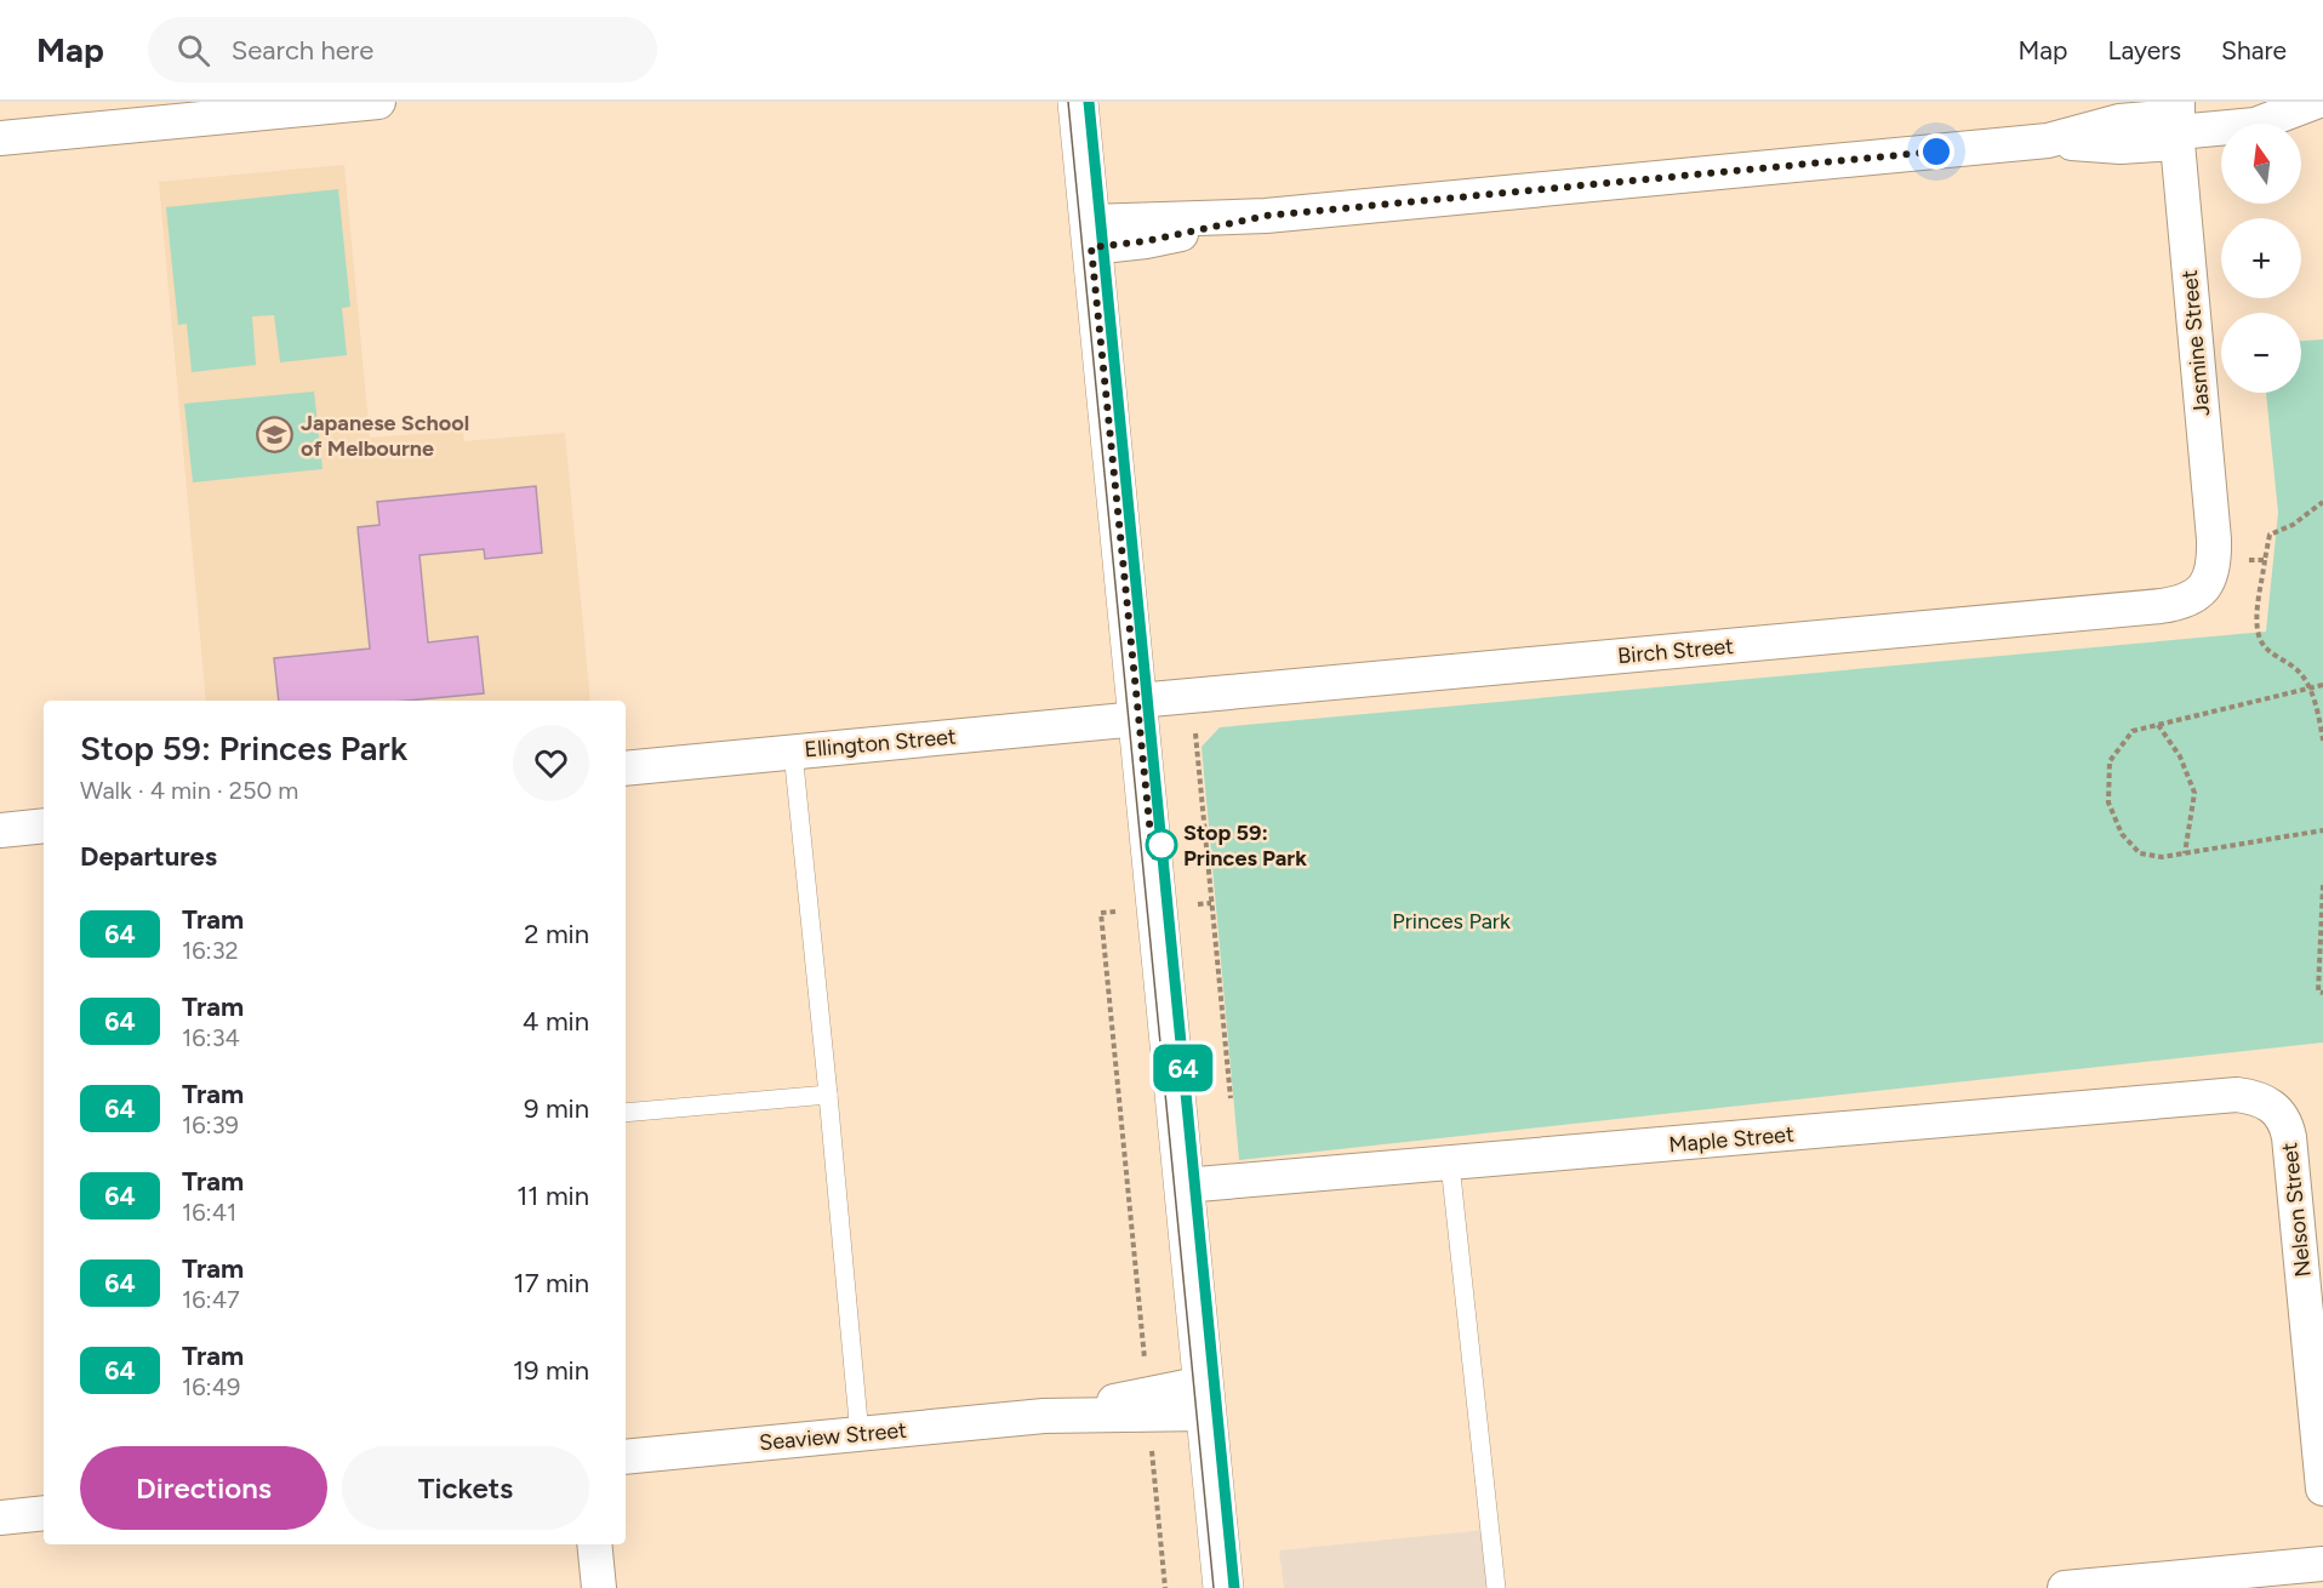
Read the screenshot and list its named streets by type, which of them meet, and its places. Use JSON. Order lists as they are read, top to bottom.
{
  "streets": {
    "street": [
      "Jasmine Street",
      "Birch Street",
      "Ellington Street",
      "Maple Street",
      "Nelson Street",
      "Seaview Street"
    ]
  },
  "crossings": [
    ["Jasmine Street", "Birch Street"],
    ["Birch Street", "Ellington Street"],
    ["Maple Street", "Nelson Street"]
  ],
  "parks": ["Princes Park"],
  "places": {
    "school or university": ["Japanese School of Melbourne"],
    "other": ["Stop 59: Princes Park"]
  },
  "lines": ["tram line 64"],
  "north": "top",
  "page": {
    "header": "Map",
    "search": "Search here",
    "nav": ["Map", "Layers", "Share"],
    "on_map": "64",
    "map_buttons": ["+", "−"],
    "heading": [
      ["Stop 59: Princes Park", "Walk · 4 min · 250 m"],
      "Departures"
    ],
    "list": [
      {
        "mark": "64",
        "name": "Tram",
        "note": "16:32",
        "value": "2 min"
      },
      {
        "mark": "64",
        "name": "Tram",
        "note": "16:34",
        "value": "4 min"
      },
      {
        "mark": "64",
        "name": "Tram",
        "note": "16:39",
        "value": "9 min"
      },
      {
        "mark": "64",
        "name": "Tram",
        "note": "16:41",
        "value": "11 min"
      },
      {
        "mark": "64",
        "name": "Tram",
        "note": "16:47",
        "value": "17 min"
      },
      {
        "mark": "64",
        "name": "Tram",
        "note": "16:49",
        "value": "19 min"
      }
    ],
    "buttons": ["Directions", "Tickets"]
  }
}
